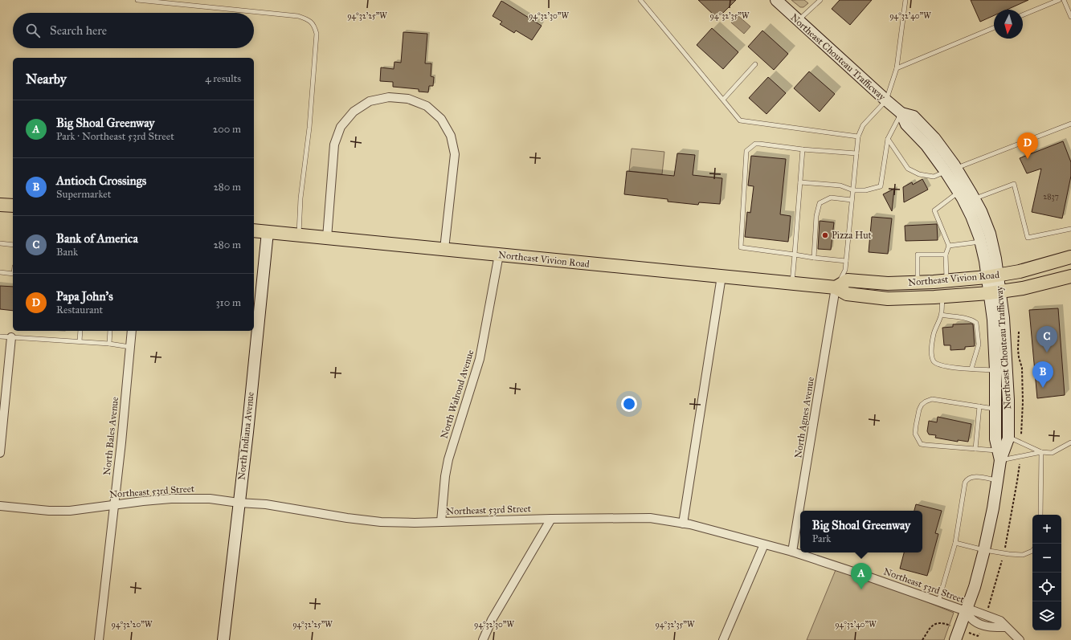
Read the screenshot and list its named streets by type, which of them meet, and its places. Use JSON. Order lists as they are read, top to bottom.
{
  "streets": {
    "main road": ["Northeast Chouteau Trafficway", "Northeast Vivion Road", "North Indiana Avenue"],
    "street": [
      "North Walrond Avenue",
      "North Agnes Avenue",
      "North Bales Avenue",
      "Northeast 53rd Street"
    ]
  },
  "crossings": [
    ["Northeast Chouteau Trafficway", "Northeast Vivion Road"],
    ["Northeast Chouteau Trafficway", "Northeast 53rd Street"],
    ["Northeast Vivion Road", "North Walrond Avenue"],
    ["Northeast Vivion Road", "North Agnes Avenue"],
    ["Northeast Vivion Road", "North Indiana Avenue"],
    ["North Walrond Avenue", "Northeast 53rd Street"],
    ["North Agnes Avenue", "Northeast 53rd Street"],
    ["North Bales Avenue", "Northeast 53rd Street"],
    ["North Indiana Avenue", "Northeast 53rd Street"]
  ],
  "places": ["Pizza Hut"],
  "house_numbers": ["2837"],
  "north": "bottom",
  "page": {
    "search": "Search here",
    "heading": ["Nearby", "4 results"],
    "list": [
      {
        "mark": "A",
        "name": "Big Shoal Greenway",
        "note": "Park · Northeast 53rd Street",
        "value": "200 m"
      },
      {
        "mark": "B",
        "name": "Antioch Crossings",
        "note": "Supermarket",
        "value": "280 m"
      },
      {
        "mark": "C",
        "name": "Bank of America",
        "note": "Bank",
        "value": "280 m"
      },
      {
        "mark": "D",
        "name": "Papa John's",
        "note": "Restaurant",
        "value": "310 m"
      }
    ],
    "pins": [
      "D",
      "C",
      "B",
      "A"
    ],
    "popup": ["Big Shoal Greenway", "Park"],
    "map_buttons": ["+", "−"]
  },
  "coordinates": [
    "94°32'25\"W",
    "94°32'30\"W",
    "94°32'35\"W",
    "94°32'40\"W",
    "94°32'20\"W"
  ]
}
